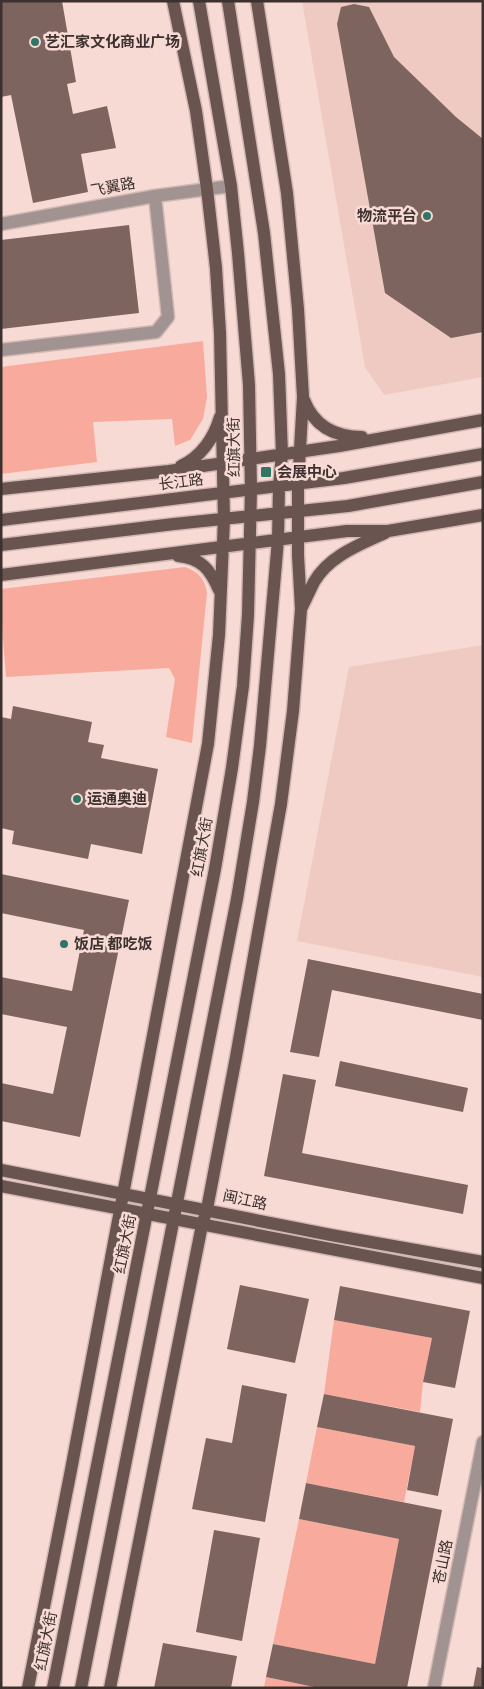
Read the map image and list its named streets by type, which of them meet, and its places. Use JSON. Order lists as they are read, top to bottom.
{
  "streets": {
    "main road": ["红旗大街", "长江路", "闽江路"],
    "street": ["飞翼路", "苍山路"]
  },
  "crossings": [
    ["飞翼路", "红旗大街"],
    ["红旗大街", "长江路"],
    ["红旗大街", "闽江路"]
  ],
  "places": {
    "other": [
      "艺汇家文化商业广场",
      "物流平台",
      "运通奥迪",
      "饭店 都吃饭"
    ],
    "transit": ["会展中心"]
  }
}
